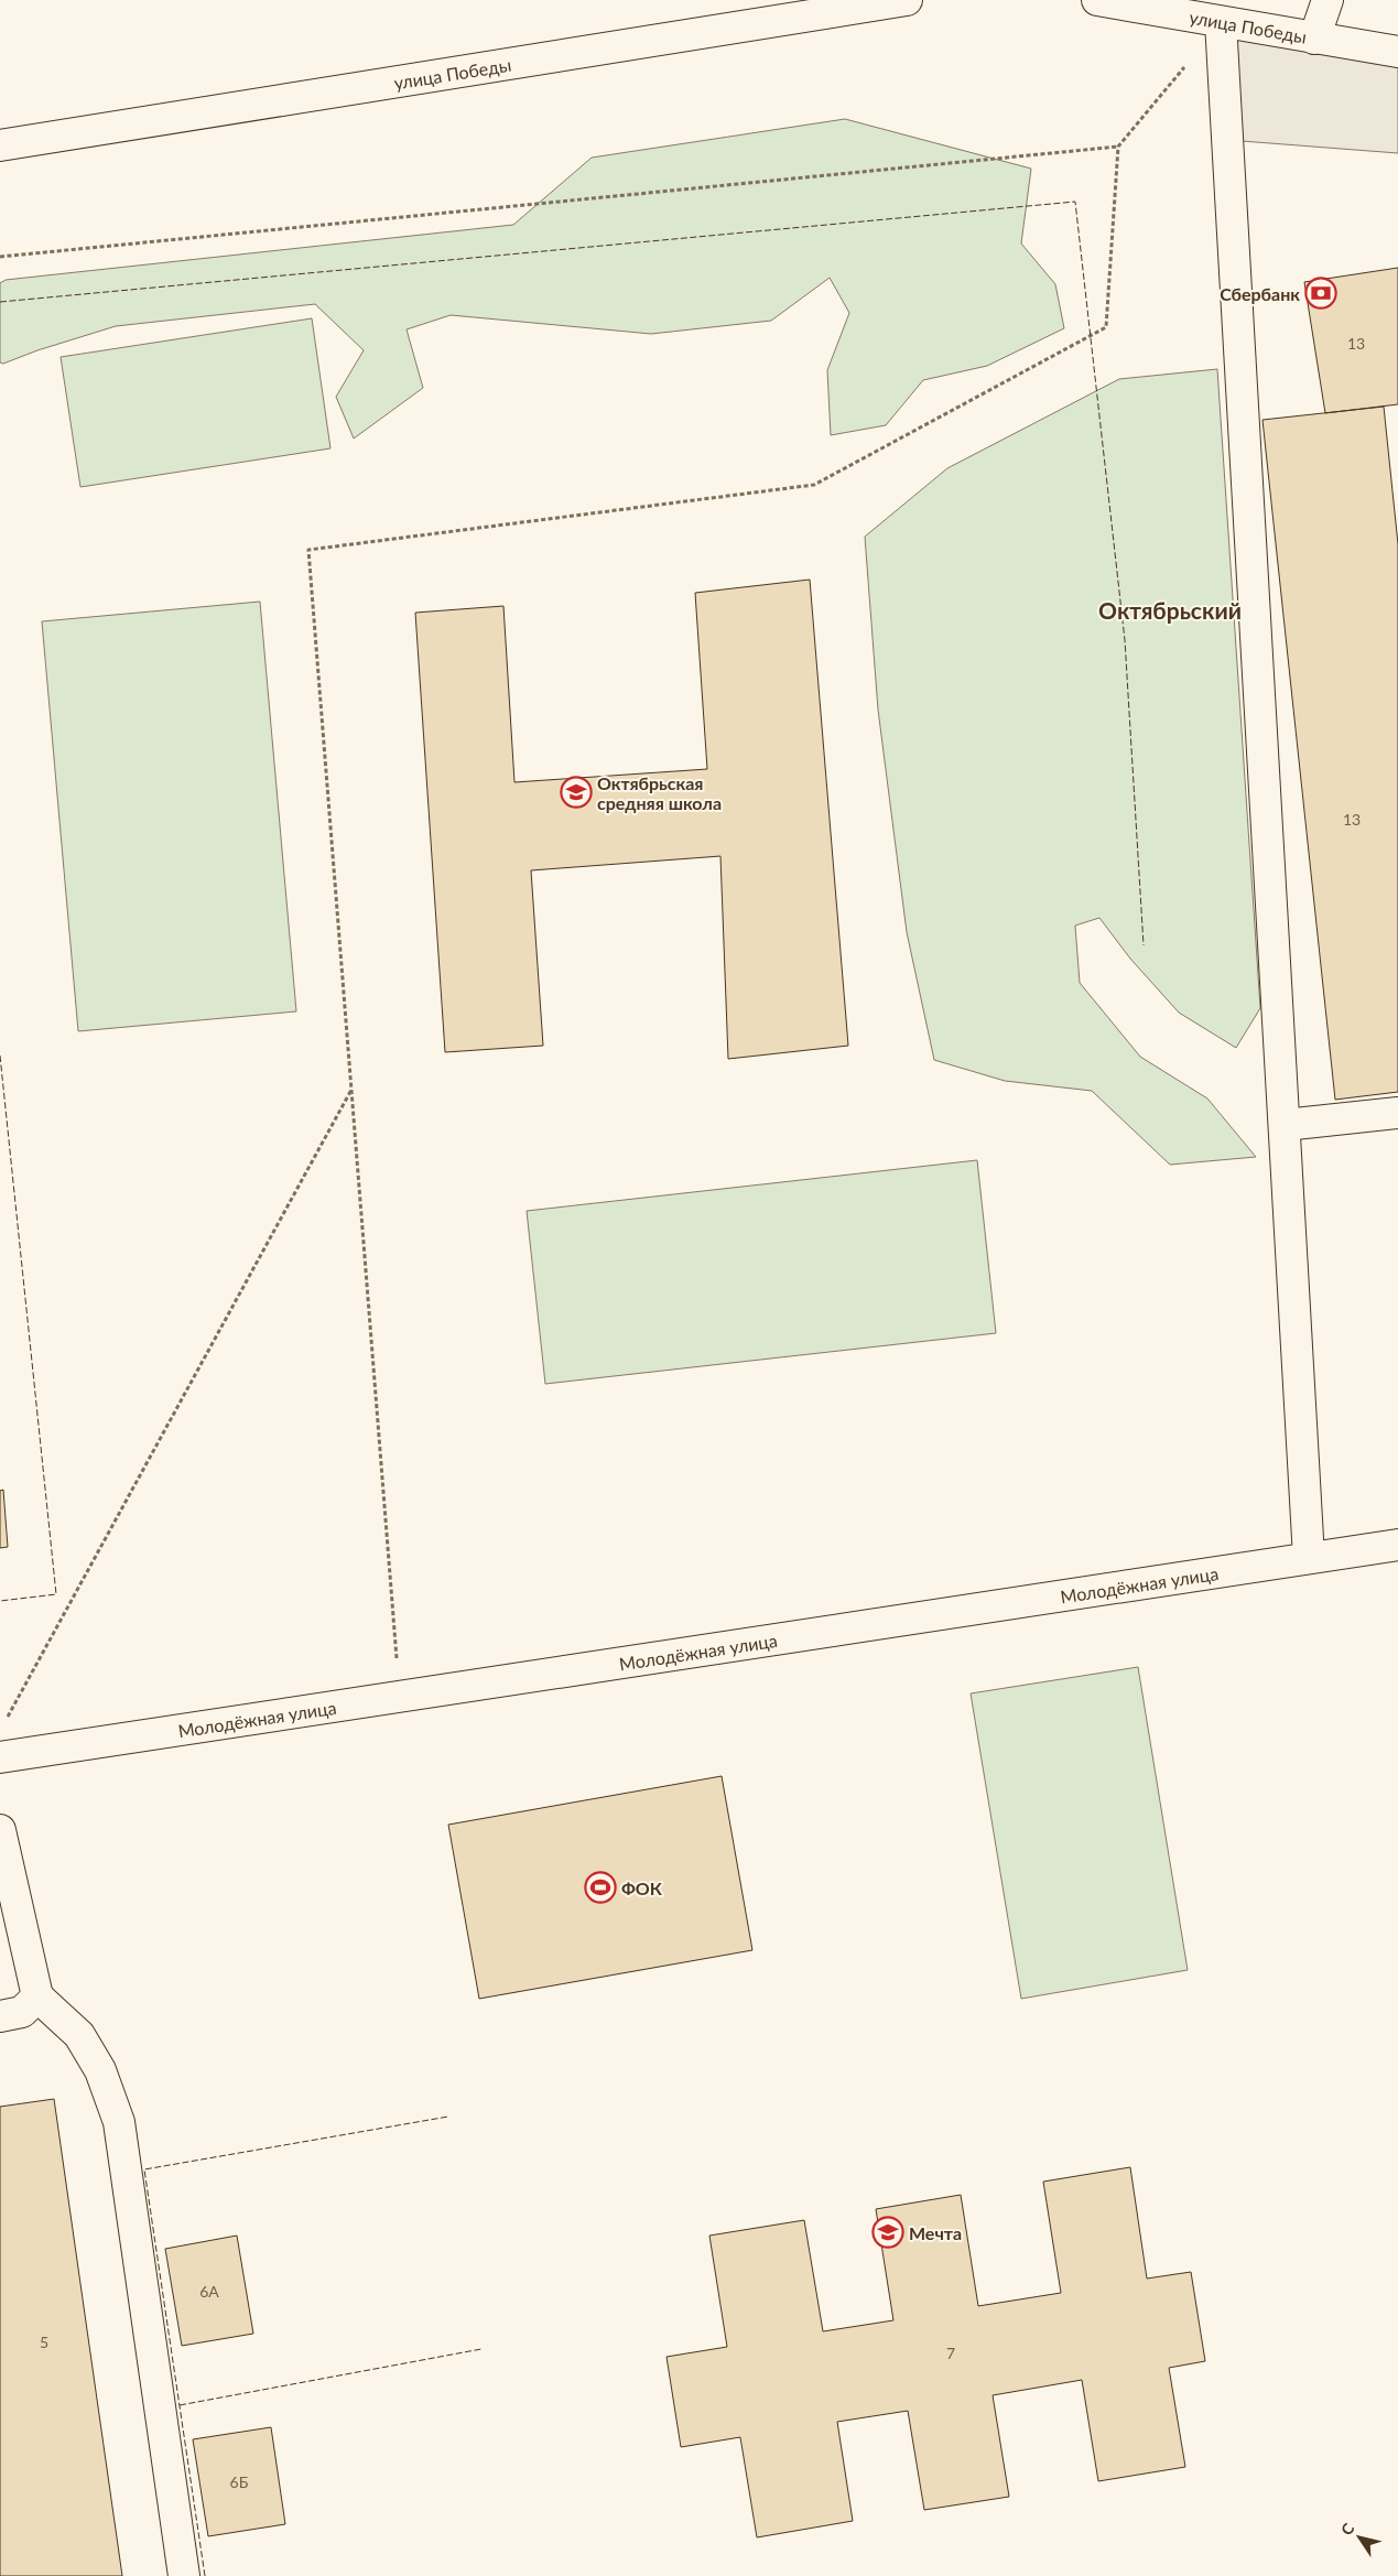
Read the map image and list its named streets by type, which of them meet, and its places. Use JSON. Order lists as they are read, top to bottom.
{
  "streets": {
    "street": ["улица Победы", "Молодёжная улица"]
  },
  "districts": ["Октябрьский"],
  "places": {
    "bank": ["Сбербанк"],
    "school or university": ["Октябрьская средняя школа", "Мечта"],
    "sports": ["ФОК"]
  },
  "house_numbers": [
    "13",
    "13",
    "6А",
    "5",
    "7",
    "6Б"
  ],
  "north": "top left"
}
